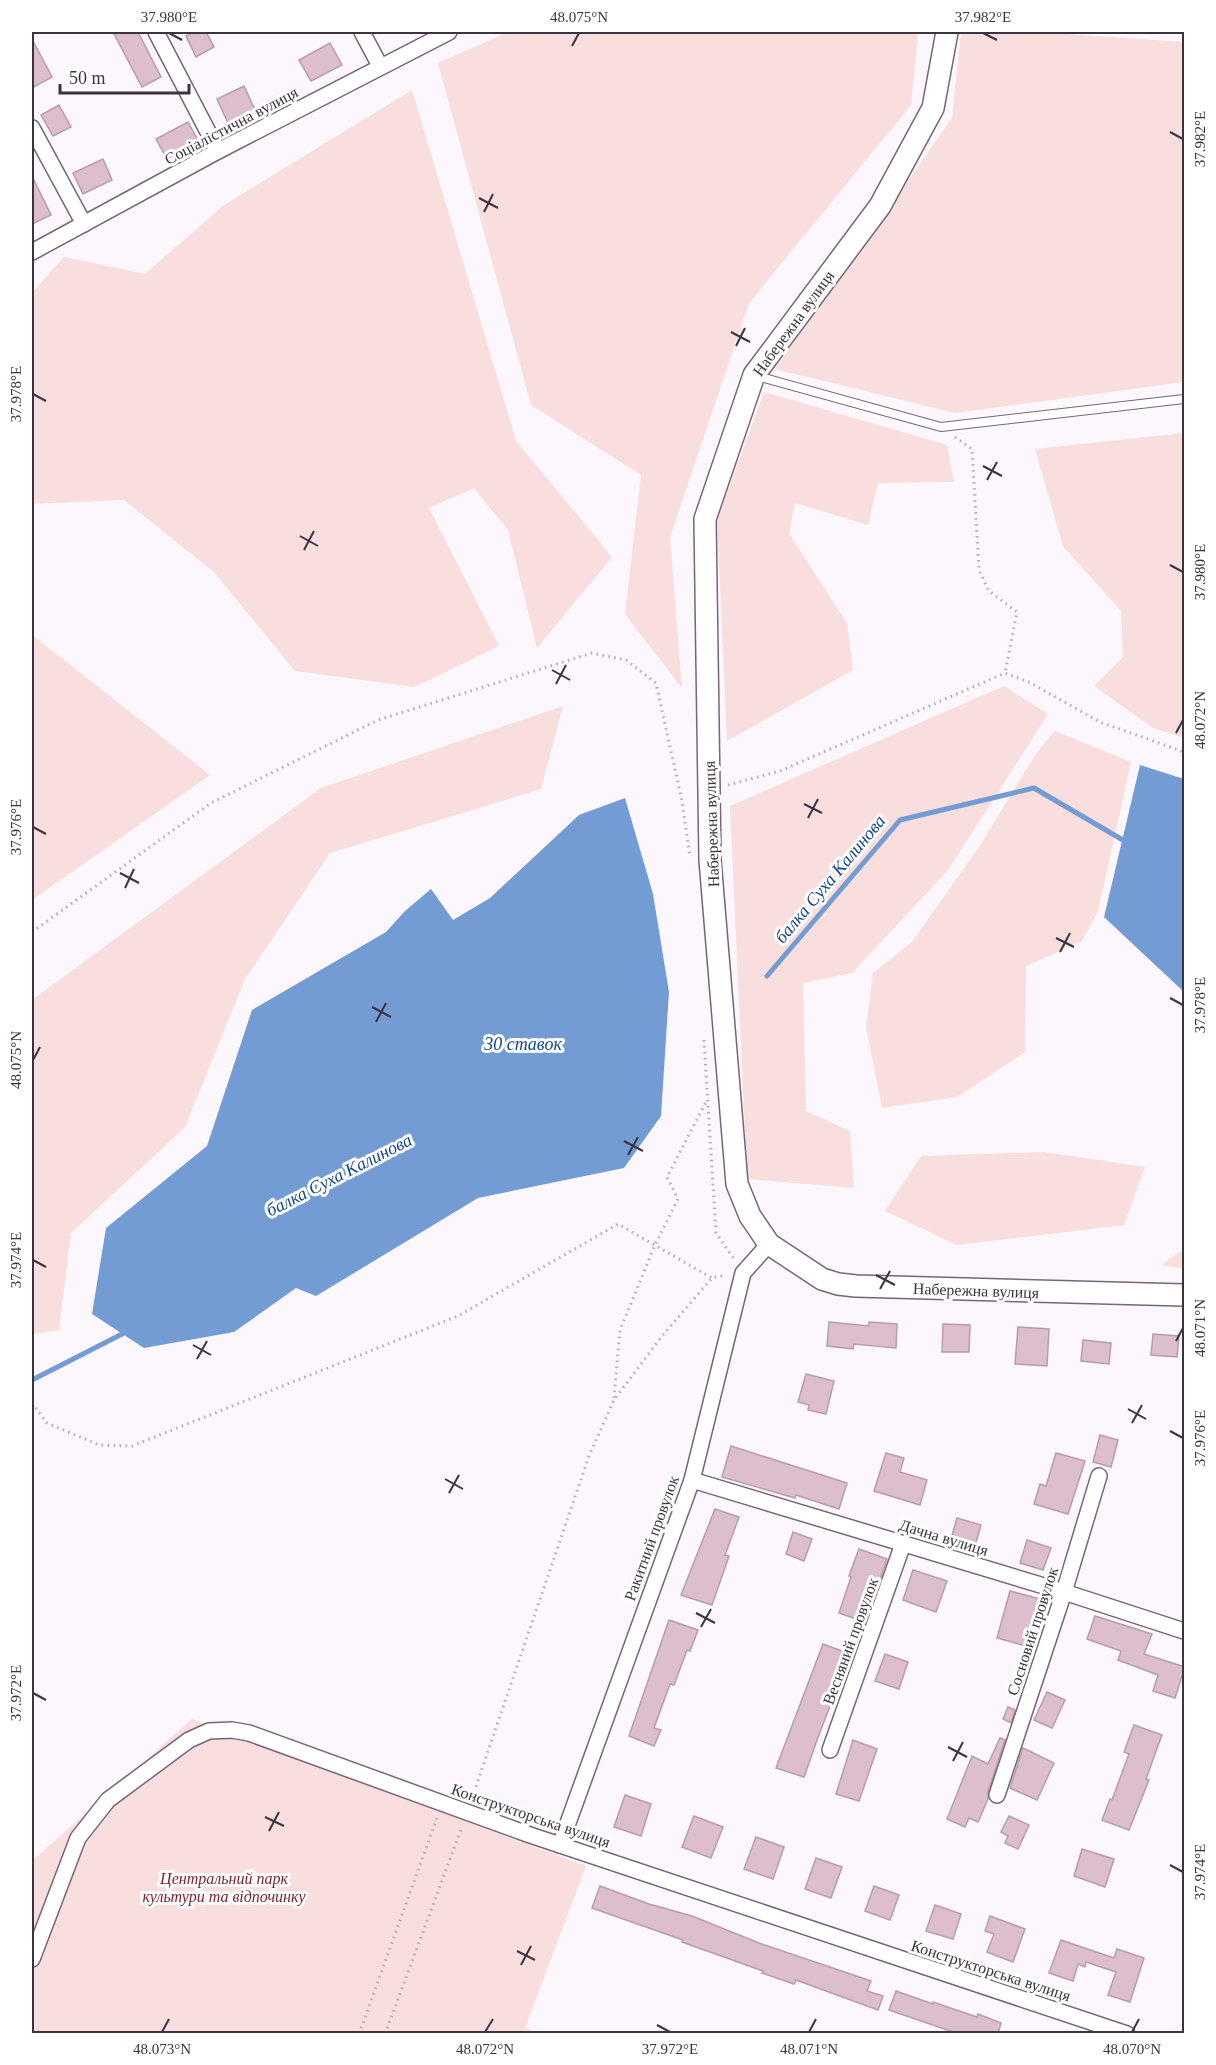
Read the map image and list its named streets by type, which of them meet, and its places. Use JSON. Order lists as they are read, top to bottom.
{
  "streets": {
    "street": [
      "Соціалістична вулиця",
      "Набережна вулиця",
      "Дачна вулиця",
      "Ракитний провулок",
      "Сосновий провулок",
      "Весняний провулок",
      "Конструкторська вулиця"
    ]
  },
  "crossings": [
    ["Набережна вулиця", "Ракитний провулок"],
    ["Дачна вулиця", "Ракитний провулок"],
    ["Дачна вулиця", "Сосновий провулок"],
    ["Дачна вулиця", "Весняний провулок"],
    ["Ракитний провулок", "Конструкторська вулиця"]
  ],
  "water": ["балка Суха Калинова", "30 ставок"],
  "parks": ["Центральний парк культури та відпочинку"],
  "scale_bar": "50 m",
  "coordinates": [
    "37.980°E",
    "48.075°N",
    "37.982°E",
    "37.978°E",
    "48.072°N",
    "37.976°E",
    "37.974°E",
    "48.071°N",
    "37.972°E",
    "48.073°N",
    "48.070°N"
  ]
}
